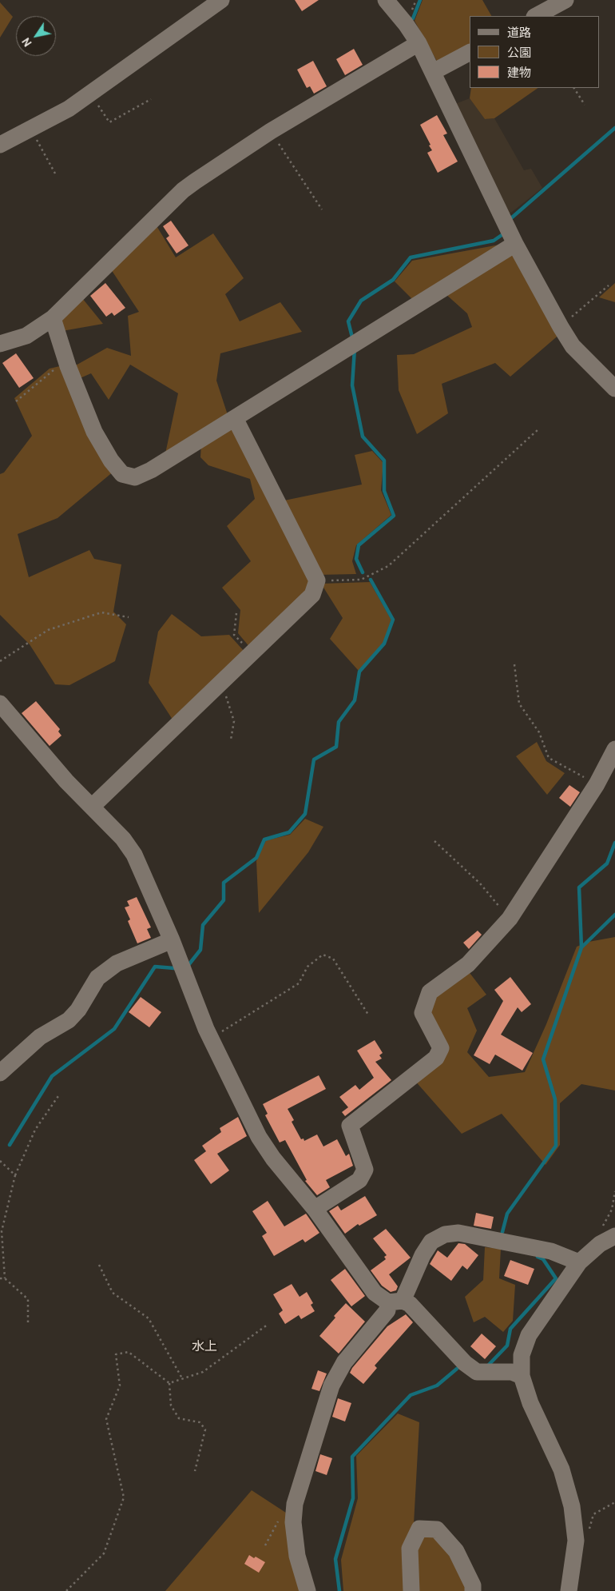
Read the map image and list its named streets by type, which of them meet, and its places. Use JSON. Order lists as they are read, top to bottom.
{
  "districts": ["水上"],
  "legend": ["道路", "公園", "建物"],
  "north": "bottom left"
}
